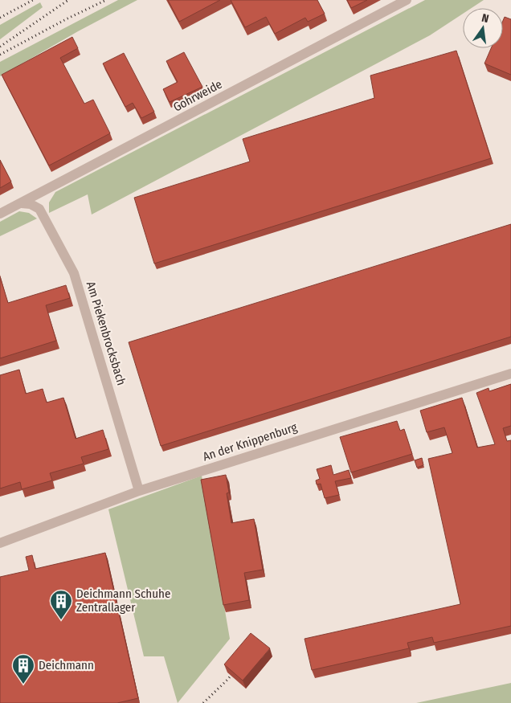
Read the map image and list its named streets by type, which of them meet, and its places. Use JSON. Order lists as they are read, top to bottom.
{
  "streets": {
    "street": ["Gohrweide", "Am Piekenbrocksbach", "An der Knippenburg"]
  },
  "crossings": [
    ["Gohrweide", "Am Piekenbrocksbach"],
    ["Am Piekenbrocksbach", "An der Knippenburg"]
  ],
  "places": {
    "building": ["Deichmann Schuhe Zentrallager", "Deichmann"]
  },
  "north": "top"
}
